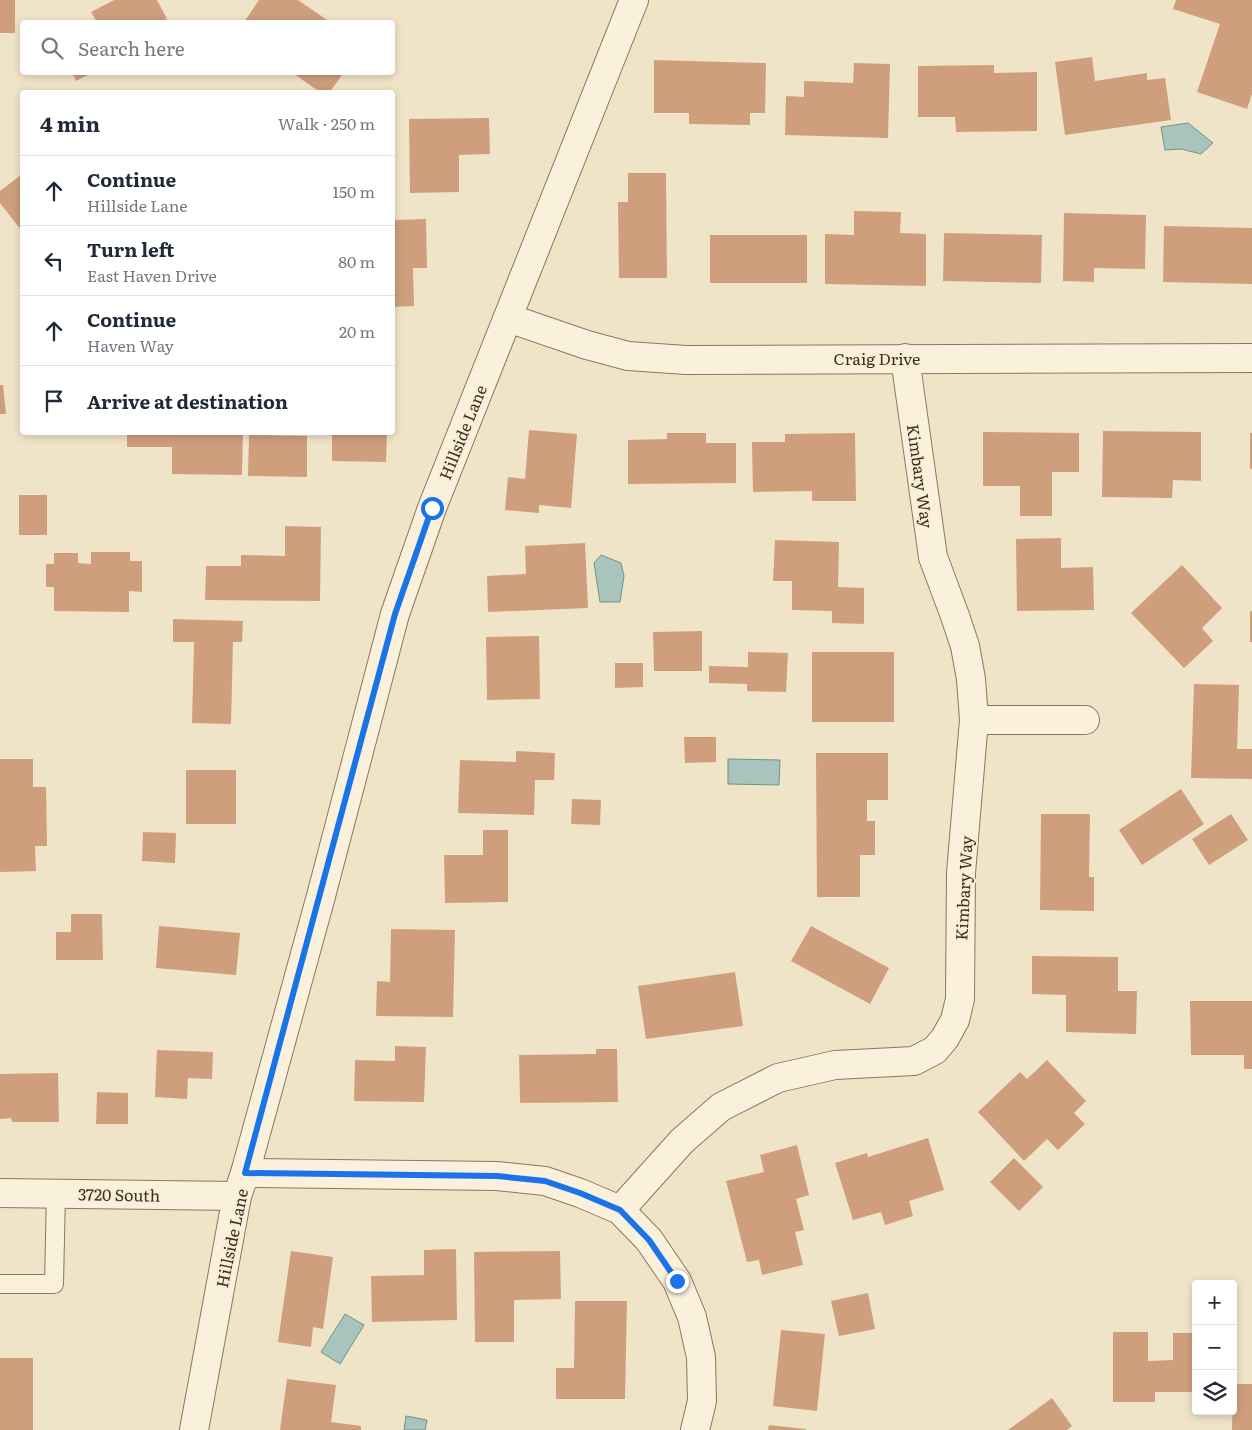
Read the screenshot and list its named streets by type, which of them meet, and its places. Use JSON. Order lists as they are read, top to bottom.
{
  "streets": {
    "street": [
      "Craig Drive",
      "Hillside Lane",
      "Kimbary Way",
      "3720 South"
    ]
  },
  "crossings": [
    ["Craig Drive", "Hillside Lane"],
    ["Craig Drive", "Kimbary Way"],
    ["Hillside Lane", "3720 South"],
    ["Kimbary Way", "3720 South"]
  ],
  "page": {
    "search": "Search here",
    "heading": ["4 min", "Walk · 250 m"],
    "list": [
      ["Continue", "Hillside Lane", "150 m"],
      ["Turn left", "East Haven Drive", "80 m"],
      ["Continue", "Haven Way", "20 m"],
      "Arrive at destination"
    ],
    "map_buttons": ["+", "−"]
  }
}
